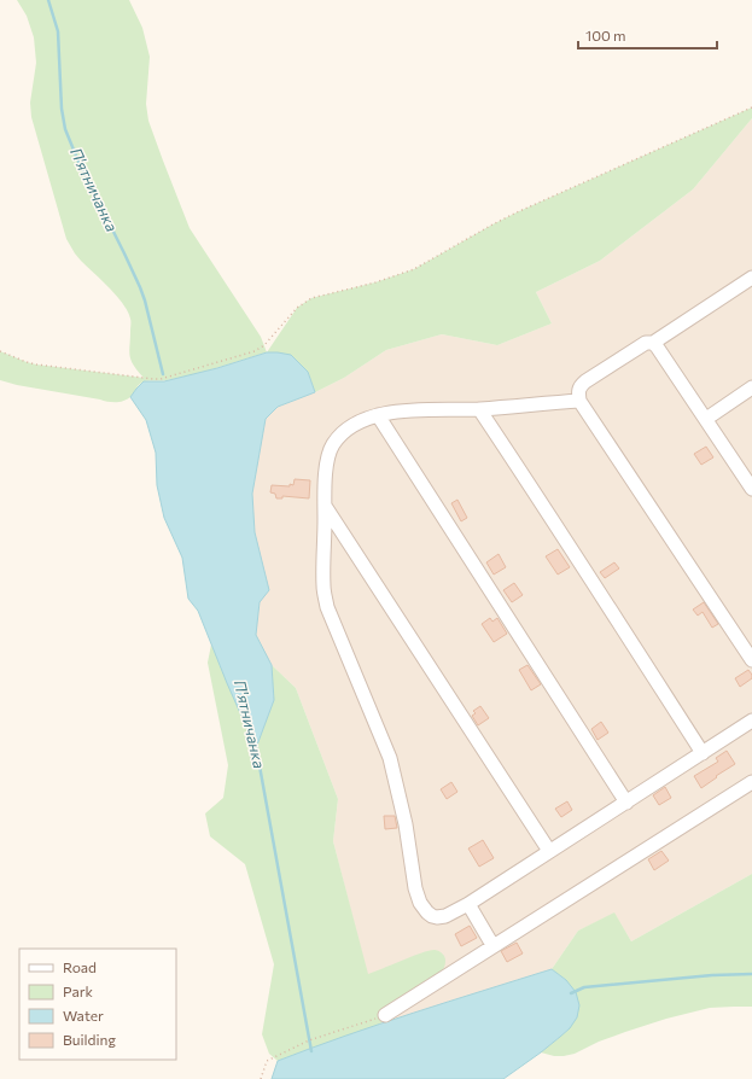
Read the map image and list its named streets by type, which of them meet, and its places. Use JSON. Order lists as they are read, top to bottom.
{
  "water": ["П'ятничанка"],
  "legend": [
    "Road",
    "Park",
    "Water",
    "Building"
  ],
  "scale_bar": "100 m"
}
